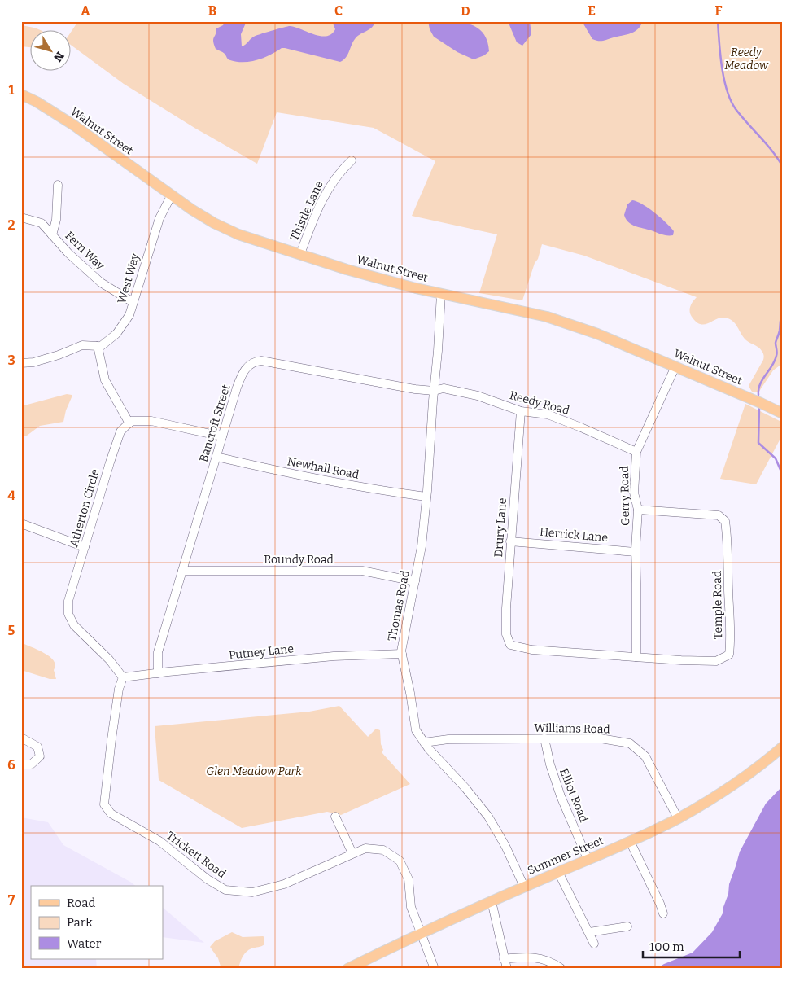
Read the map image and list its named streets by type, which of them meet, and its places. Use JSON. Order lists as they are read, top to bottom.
{
  "streets": {
    "main road": ["Walnut Street", "Summer Street"],
    "street": [
      "Thistle Lane",
      "Fern Way",
      "West Way",
      "Reedy Road",
      "Bancroft Street",
      "Newhall Road",
      "Gerry Road",
      "Atherton Circle",
      "Drury Lane",
      "Herrick Lane",
      "Roundy Road",
      "Temple Road",
      "Thomas Road",
      "Putney Lane",
      "Williams Road",
      "Elliot Road",
      "Trickett Road"
    ]
  },
  "crossings": [
    ["Walnut Street", "Thistle Lane"],
    ["Walnut Street", "West Way"],
    ["Walnut Street", "Gerry Road"],
    ["Walnut Street", "Thomas Road"],
    ["Fern Way", "West Way"],
    ["Reedy Road", "Bancroft Street"],
    ["Reedy Road", "Gerry Road"],
    ["Reedy Road", "Drury Lane"],
    ["Reedy Road", "Thomas Road"],
    ["Bancroft Street", "Newhall Road"],
    ["Bancroft Street", "Roundy Road"],
    ["Bancroft Street", "Thomas Road"],
    ["Bancroft Street", "Putney Lane"],
    ["Newhall Road", "Thomas Road"],
    ["Gerry Road", "Herrick Lane"],
    ["Gerry Road", "Temple Road"],
    ["Atherton Circle", "Putney Lane"],
    ["Atherton Circle", "Trickett Road"],
    ["Drury Lane", "Herrick Lane"],
    ["Drury Lane", "Temple Road"],
    ["Roundy Road", "Thomas Road"],
    ["Thomas Road", "Putney Lane"],
    ["Thomas Road", "Williams Road"],
    ["Thomas Road", "Summer Street"],
    ["Putney Lane", "Trickett Road"],
    ["Williams Road", "Elliot Road"],
    ["Williams Road", "Summer Street"],
    ["Elliot Road", "Summer Street"],
    ["Trickett Road", "Summer Street"]
  ],
  "parks": ["Reedy Meadow", "Glen Meadow Park"],
  "legend": ["Road", "Park", "Water"],
  "scale_bar": "100 m",
  "north": "bottom right",
  "grid": {
    "columns": [
      "A",
      "B",
      "C",
      "D",
      "E",
      "F"
    ],
    "rows": [
      "1",
      "2",
      "3",
      "4",
      "5",
      "6",
      "7"
    ]
  }
}
